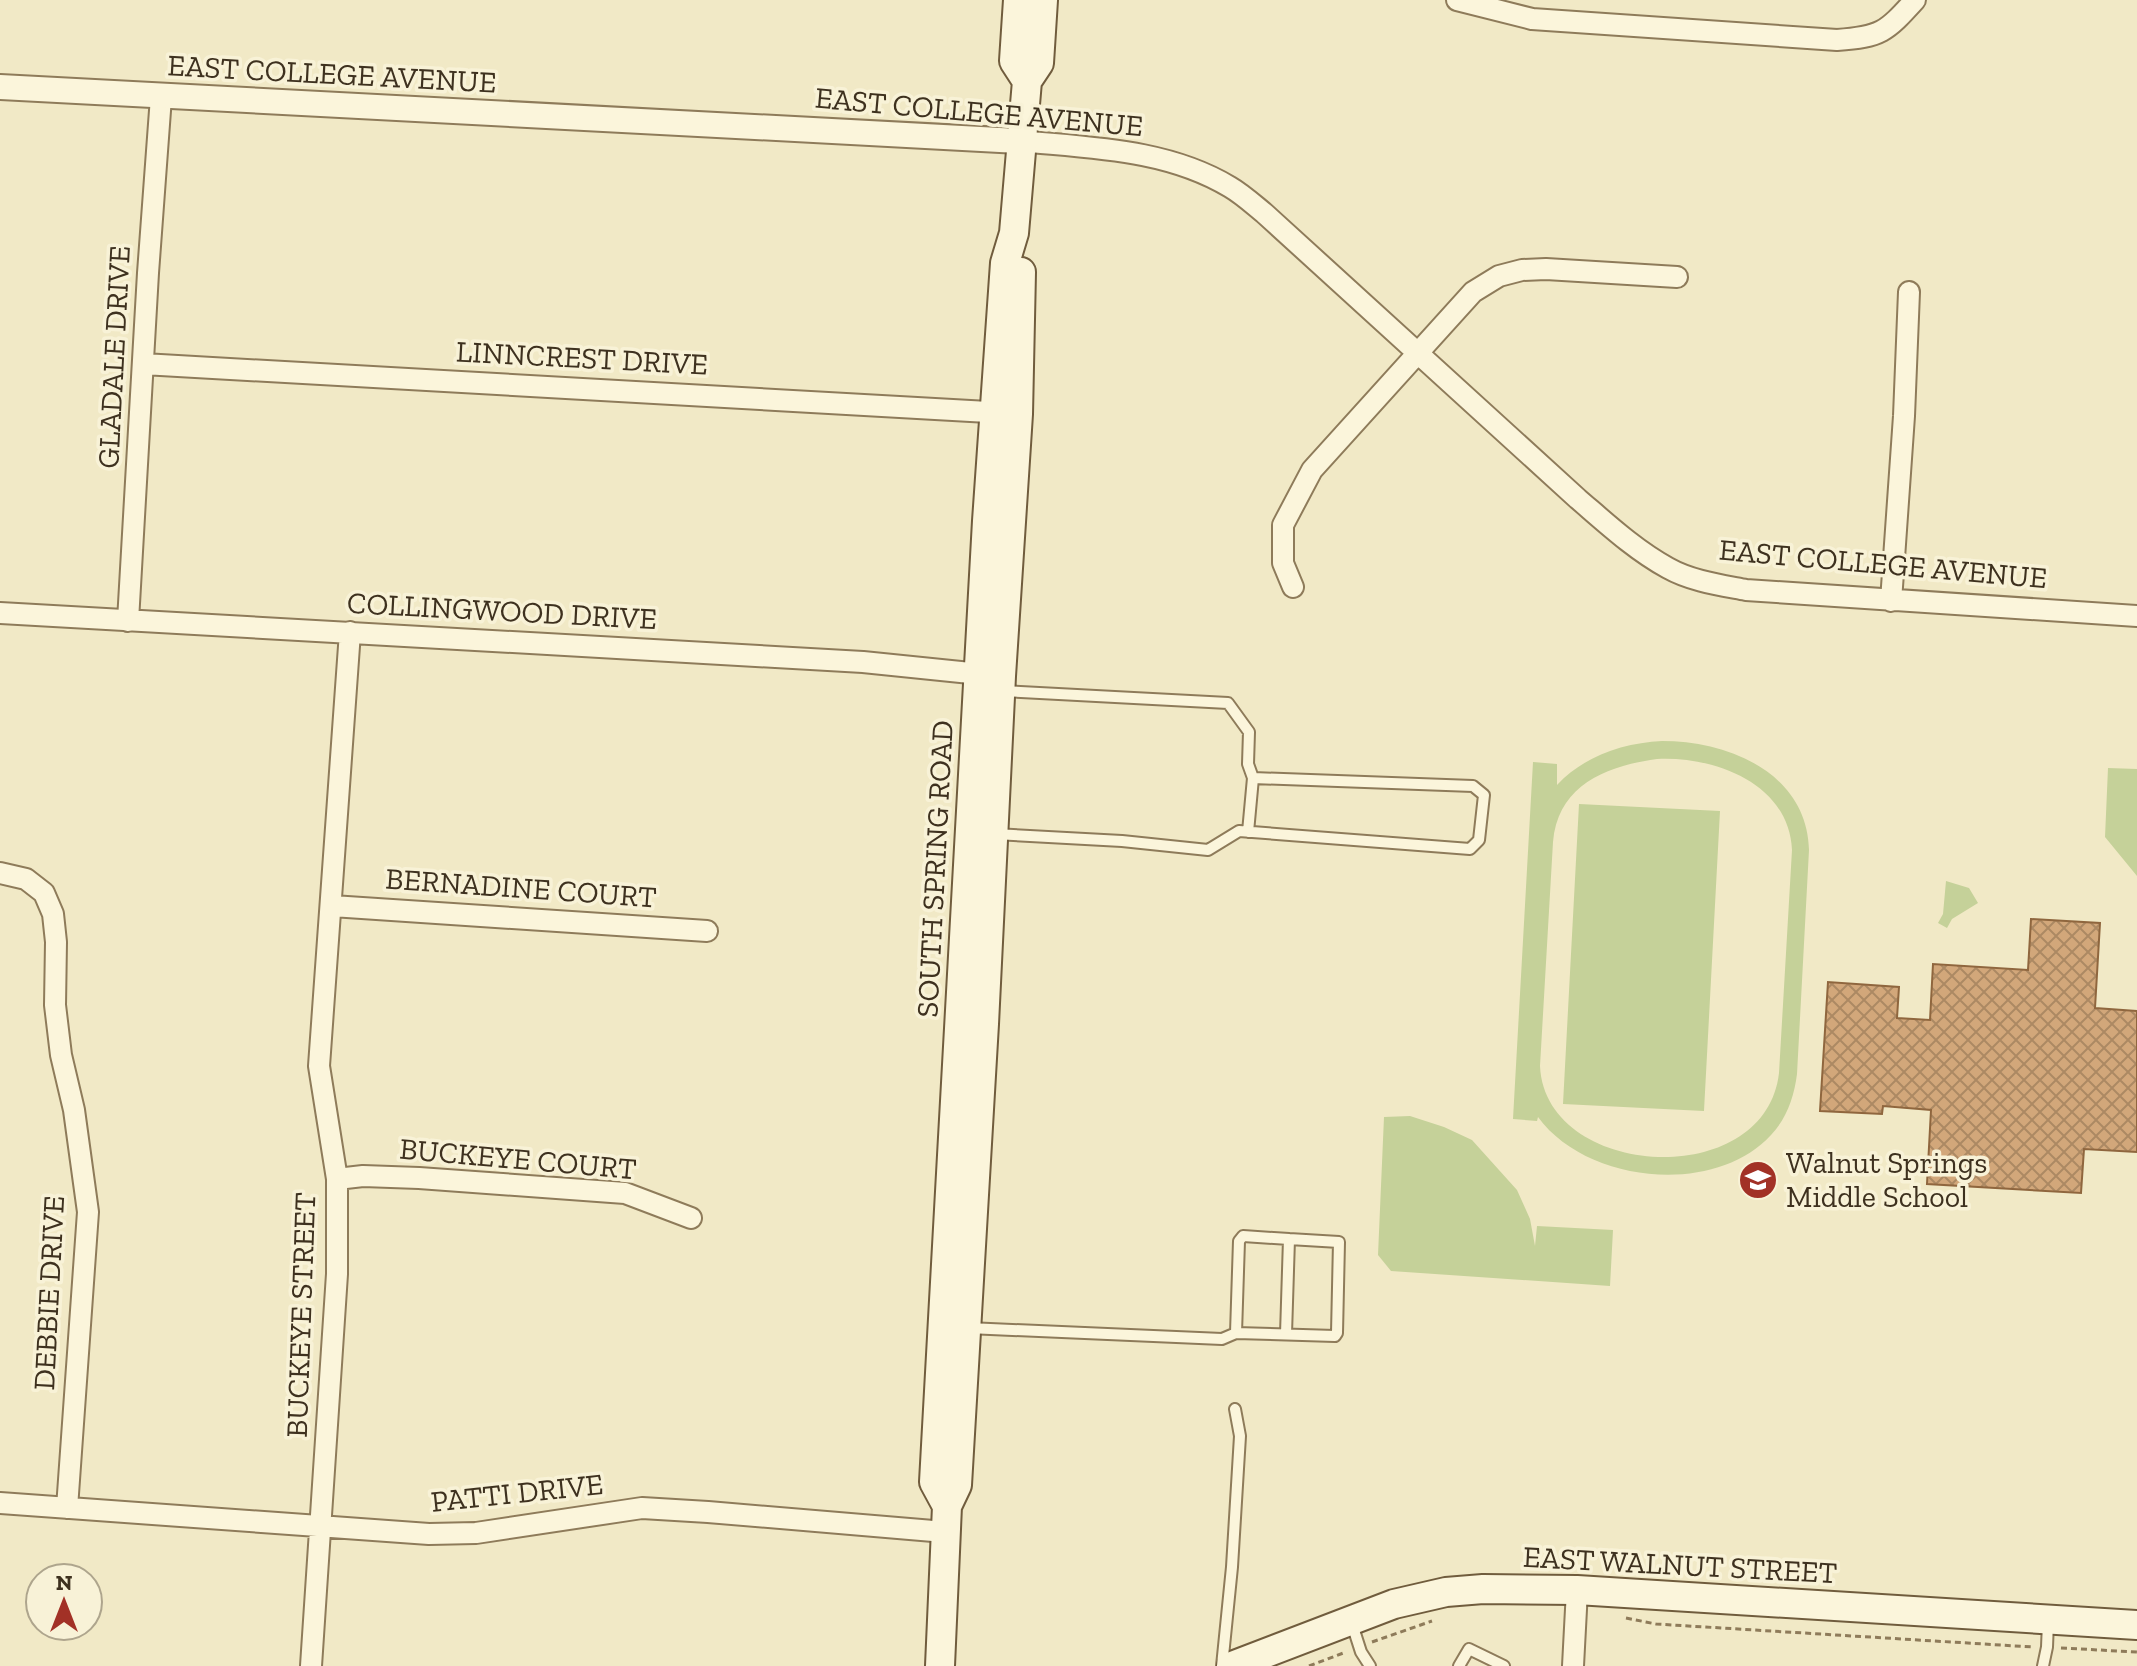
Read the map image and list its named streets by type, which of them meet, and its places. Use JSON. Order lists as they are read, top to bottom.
{
  "streets": {
    "main road": ["SOUTH SPRING ROAD", "EAST WALNUT STREET"],
    "street": [
      "EAST COLLEGE AVENUE",
      "GLADALE DRIVE",
      "LINNCREST DRIVE",
      "COLLINGWOOD DRIVE",
      "BERNADINE COURT",
      "BUCKEYE COURT",
      "DEBBIE DRIVE",
      "BUCKEYE STREET",
      "PATTI DRIVE"
    ]
  },
  "crossings": [
    ["EAST COLLEGE AVENUE", "GLADALE DRIVE"],
    ["EAST COLLEGE AVENUE", "SOUTH SPRING ROAD"],
    ["GLADALE DRIVE", "LINNCREST DRIVE"],
    ["GLADALE DRIVE", "COLLINGWOOD DRIVE"],
    ["LINNCREST DRIVE", "SOUTH SPRING ROAD"],
    ["COLLINGWOOD DRIVE", "SOUTH SPRING ROAD"],
    ["COLLINGWOOD DRIVE", "BUCKEYE STREET"],
    ["SOUTH SPRING ROAD", "PATTI DRIVE"],
    ["BERNADINE COURT", "BUCKEYE STREET"],
    ["BUCKEYE COURT", "BUCKEYE STREET"],
    ["DEBBIE DRIVE", "PATTI DRIVE"],
    ["BUCKEYE STREET", "PATTI DRIVE"]
  ],
  "places": {
    "school or university": ["Walnut Springs Middle School"]
  },
  "north": "top"
}
